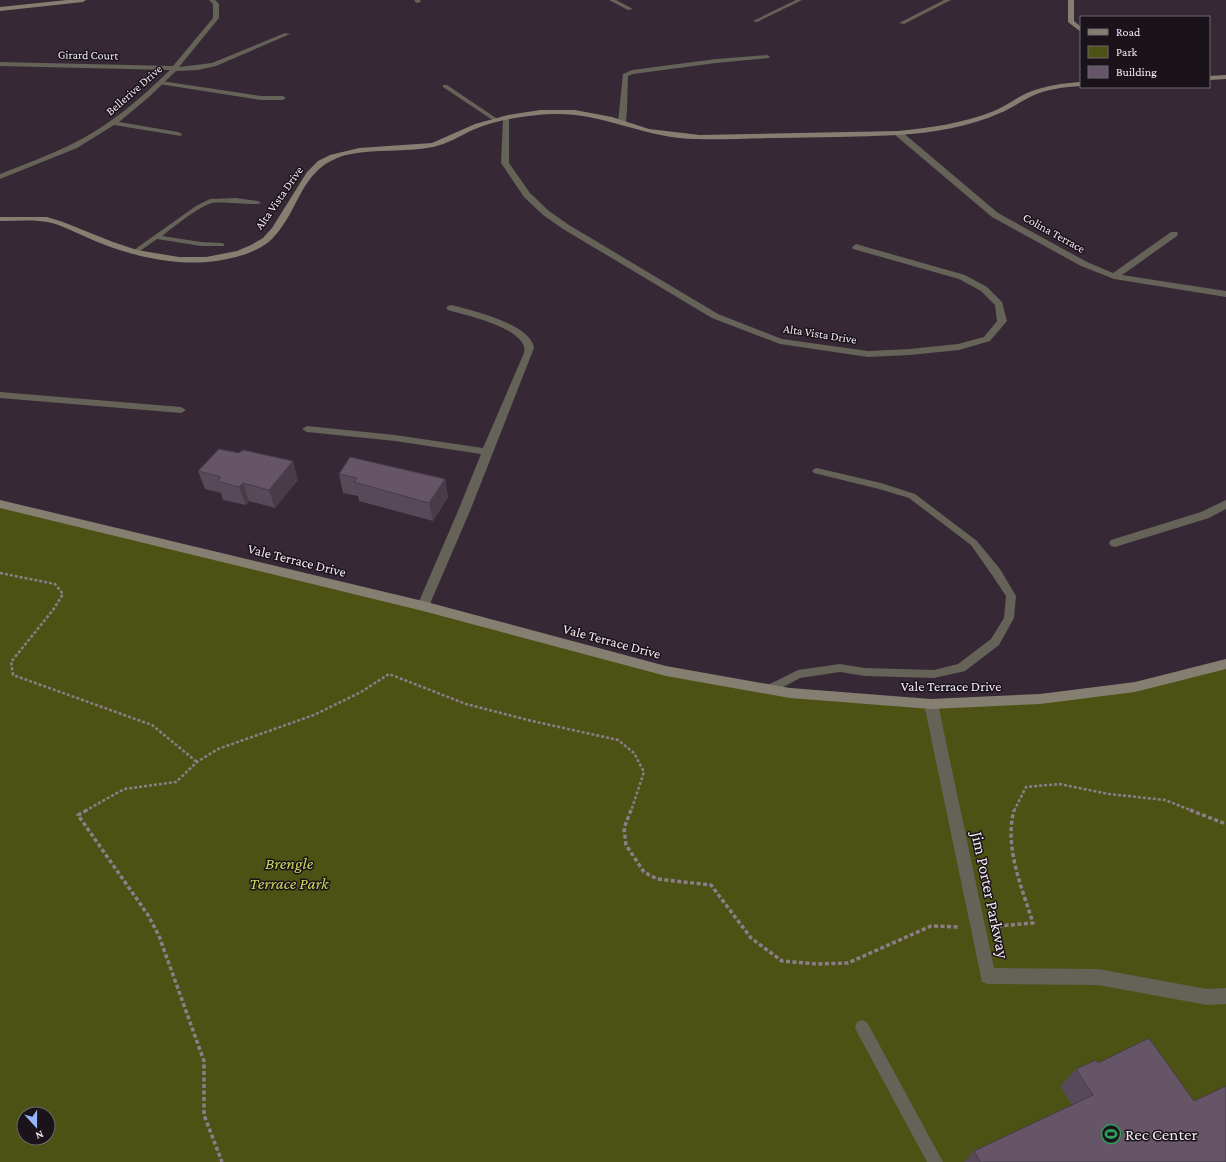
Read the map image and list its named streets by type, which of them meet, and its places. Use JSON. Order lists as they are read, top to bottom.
{
  "streets": {
    "street": [
      "Girard Court",
      "Bellerive Drive",
      "Alta Vista Drive",
      "Colina Terrace",
      "Vale Terrace Drive",
      "Jim Porter Parkway"
    ]
  },
  "crossings": [
    ["Girard Court", "Bellerive Drive"],
    ["Alta Vista Drive", "Colina Terrace"],
    ["Vale Terrace Drive", "Jim Porter Parkway"]
  ],
  "parks": ["Brengle Terrace Park"],
  "places": {
    "sports": ["Rec Center"]
  },
  "legend": ["Road", "Park", "Building"],
  "north": "bottom"
}
